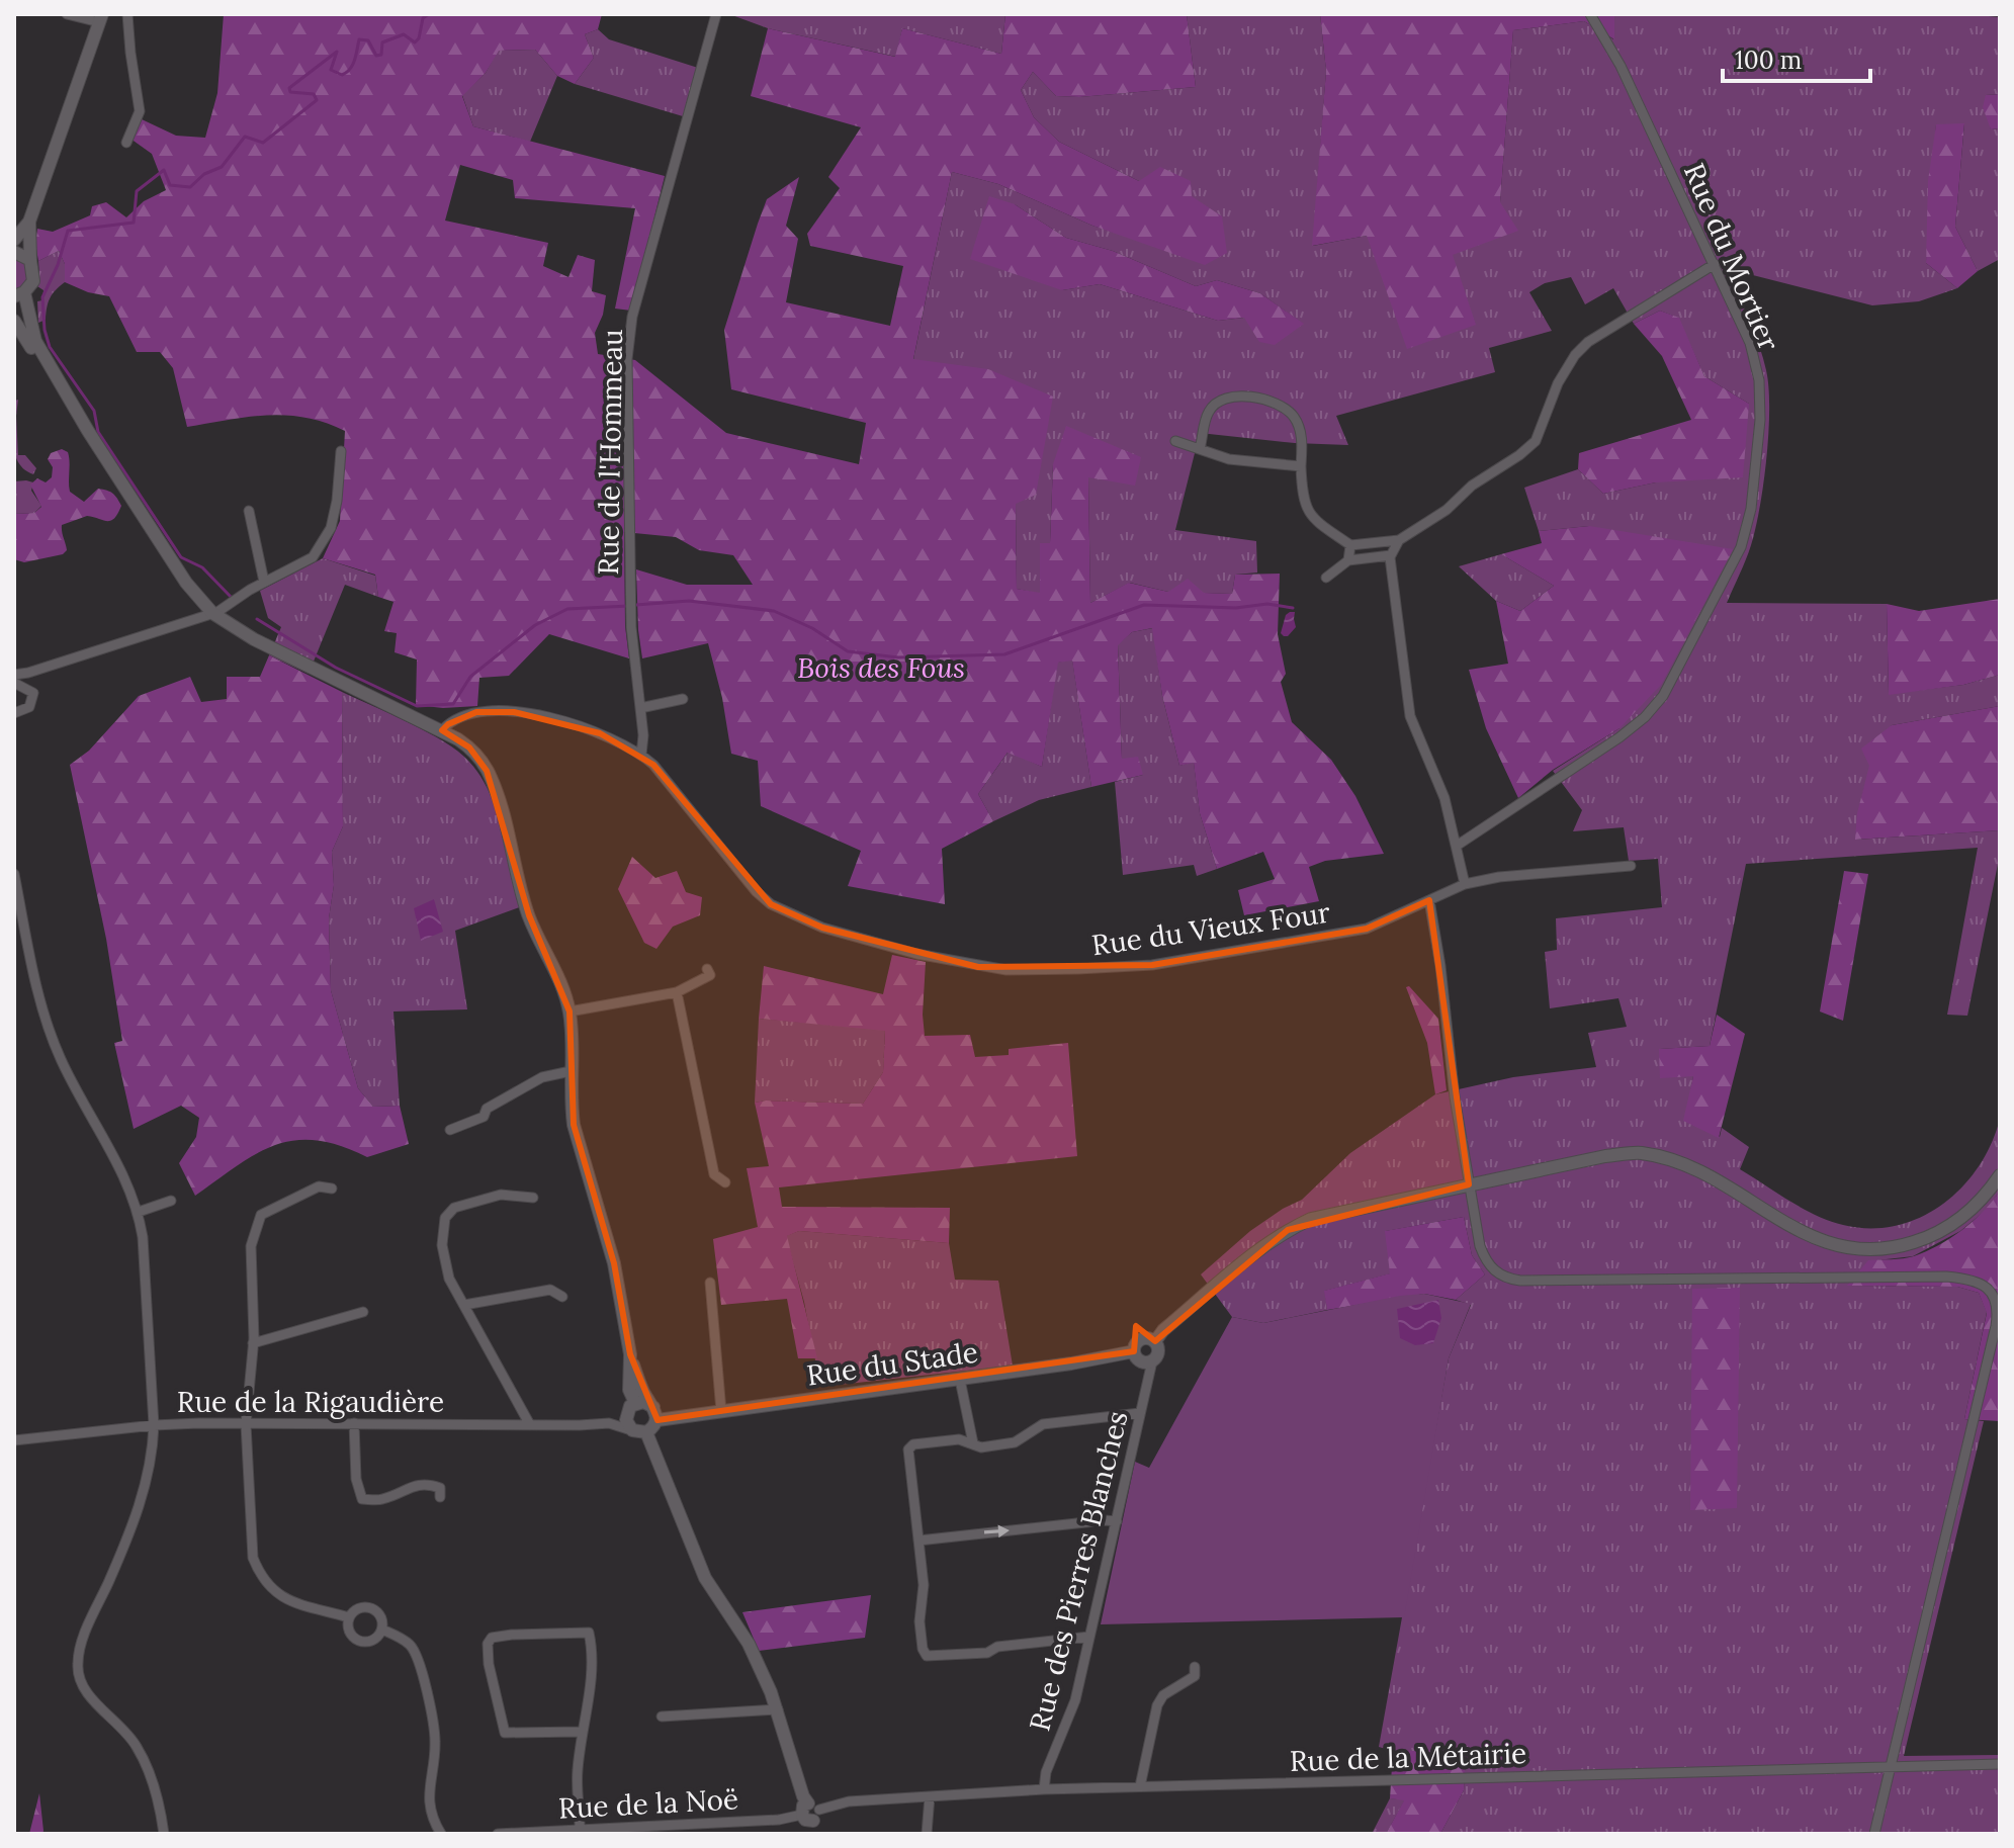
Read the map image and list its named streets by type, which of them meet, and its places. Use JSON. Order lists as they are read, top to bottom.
{
  "streets": {
    "main road": ["Rue du Stade"],
    "street": [
      "Rue du Mortier",
      "Rue de l'Hommeau",
      "Rue du Vieux Four",
      "Rue de la Rigaudière",
      "Rue des Pierres Blanches",
      "Rue de la Métairie",
      "Rue de la Noë"
    ]
  },
  "crossings": [
    ["Rue de l'Hommeau", "Rue du Vieux Four"],
    ["Rue du Stade", "Rue de la Rigaudière"],
    ["Rue du Stade", "Rue des Pierres Blanches"],
    ["Rue des Pierres Blanches", "Rue de la Métairie"],
    ["Rue de la Métairie", "Rue de la Noë"]
  ],
  "parks": ["Bois des Fous"],
  "scale_bar": "100 m"
}
